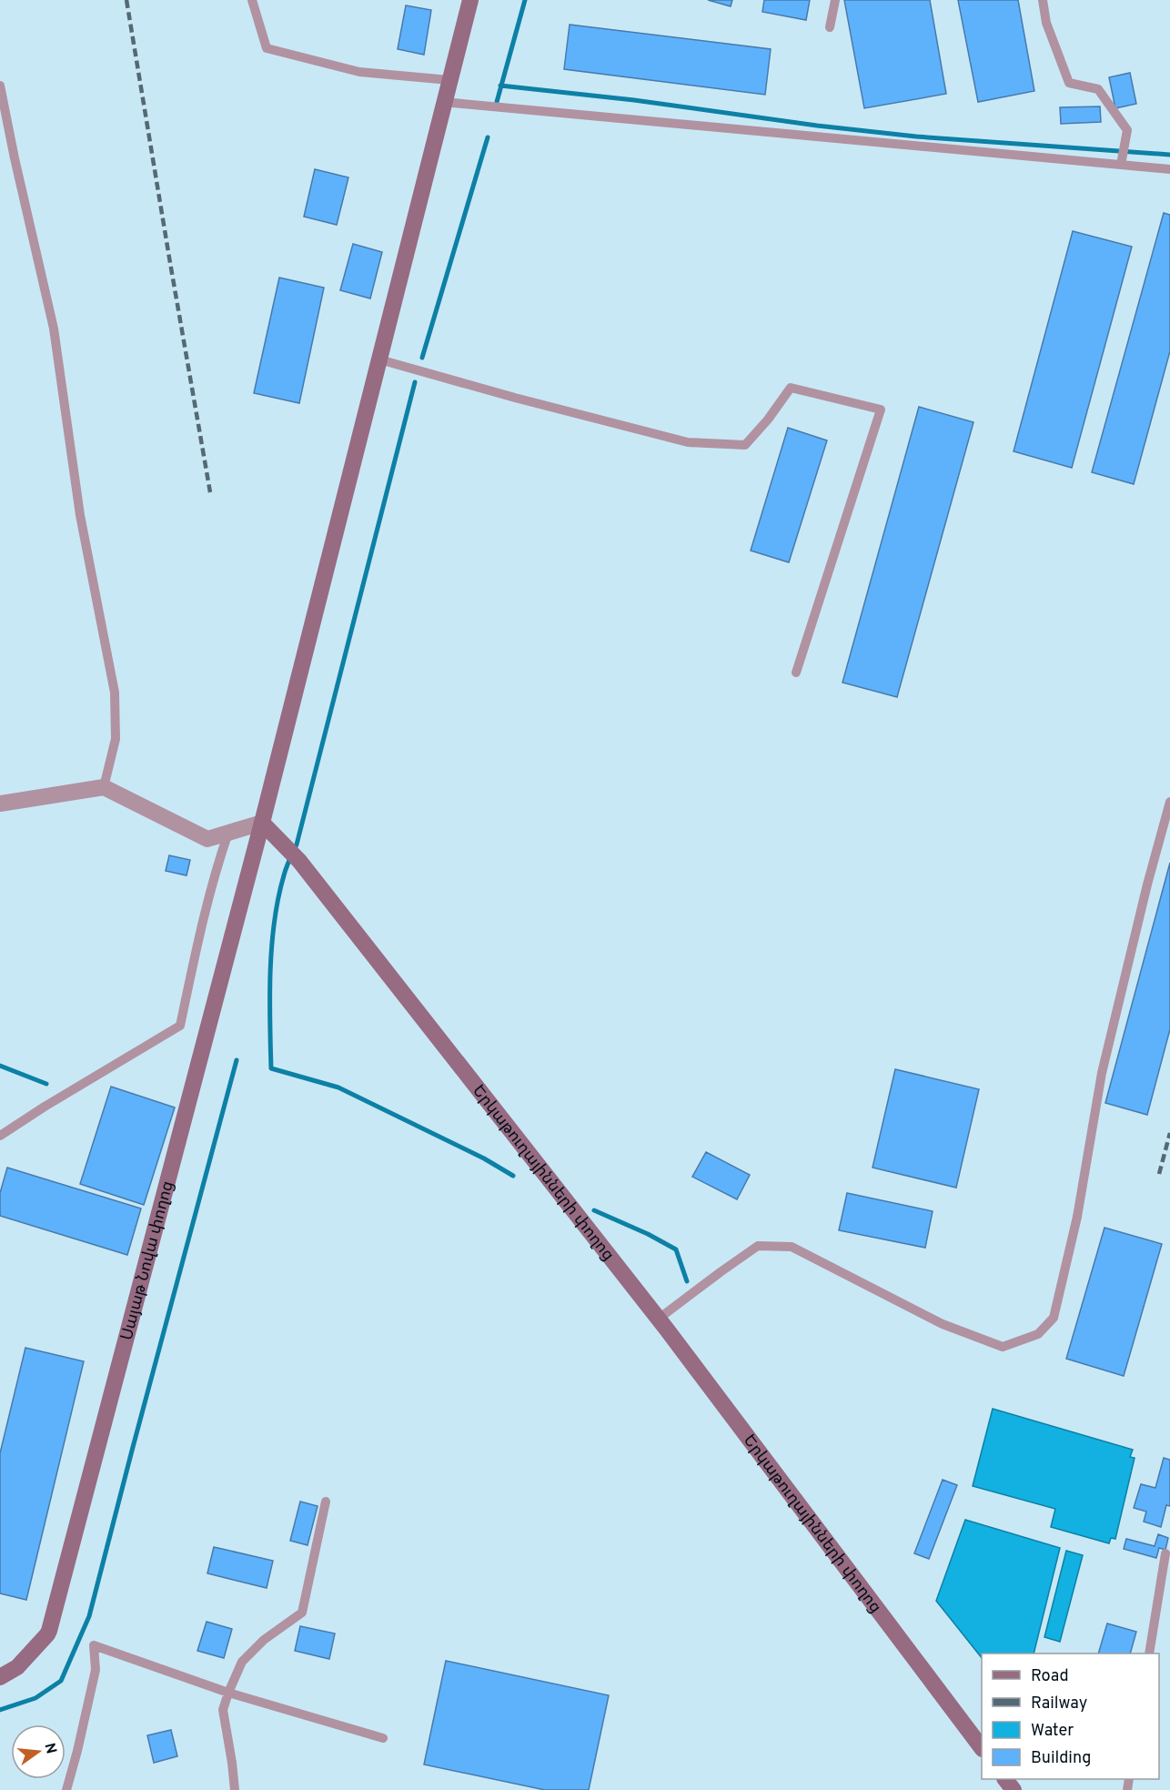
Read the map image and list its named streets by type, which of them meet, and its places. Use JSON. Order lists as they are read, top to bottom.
{
  "streets": {
    "main road": ["Երկաթուղայինների փողոց", "Սայաթ Նովա փողոց"]
  },
  "crossings": [
    ["Երկաթուղայինների փողոց", "Սայաթ Նովա փողոց"]
  ],
  "legend": [
    "Road",
    "Railway",
    "Water",
    "Building"
  ],
  "north": "right"
}
